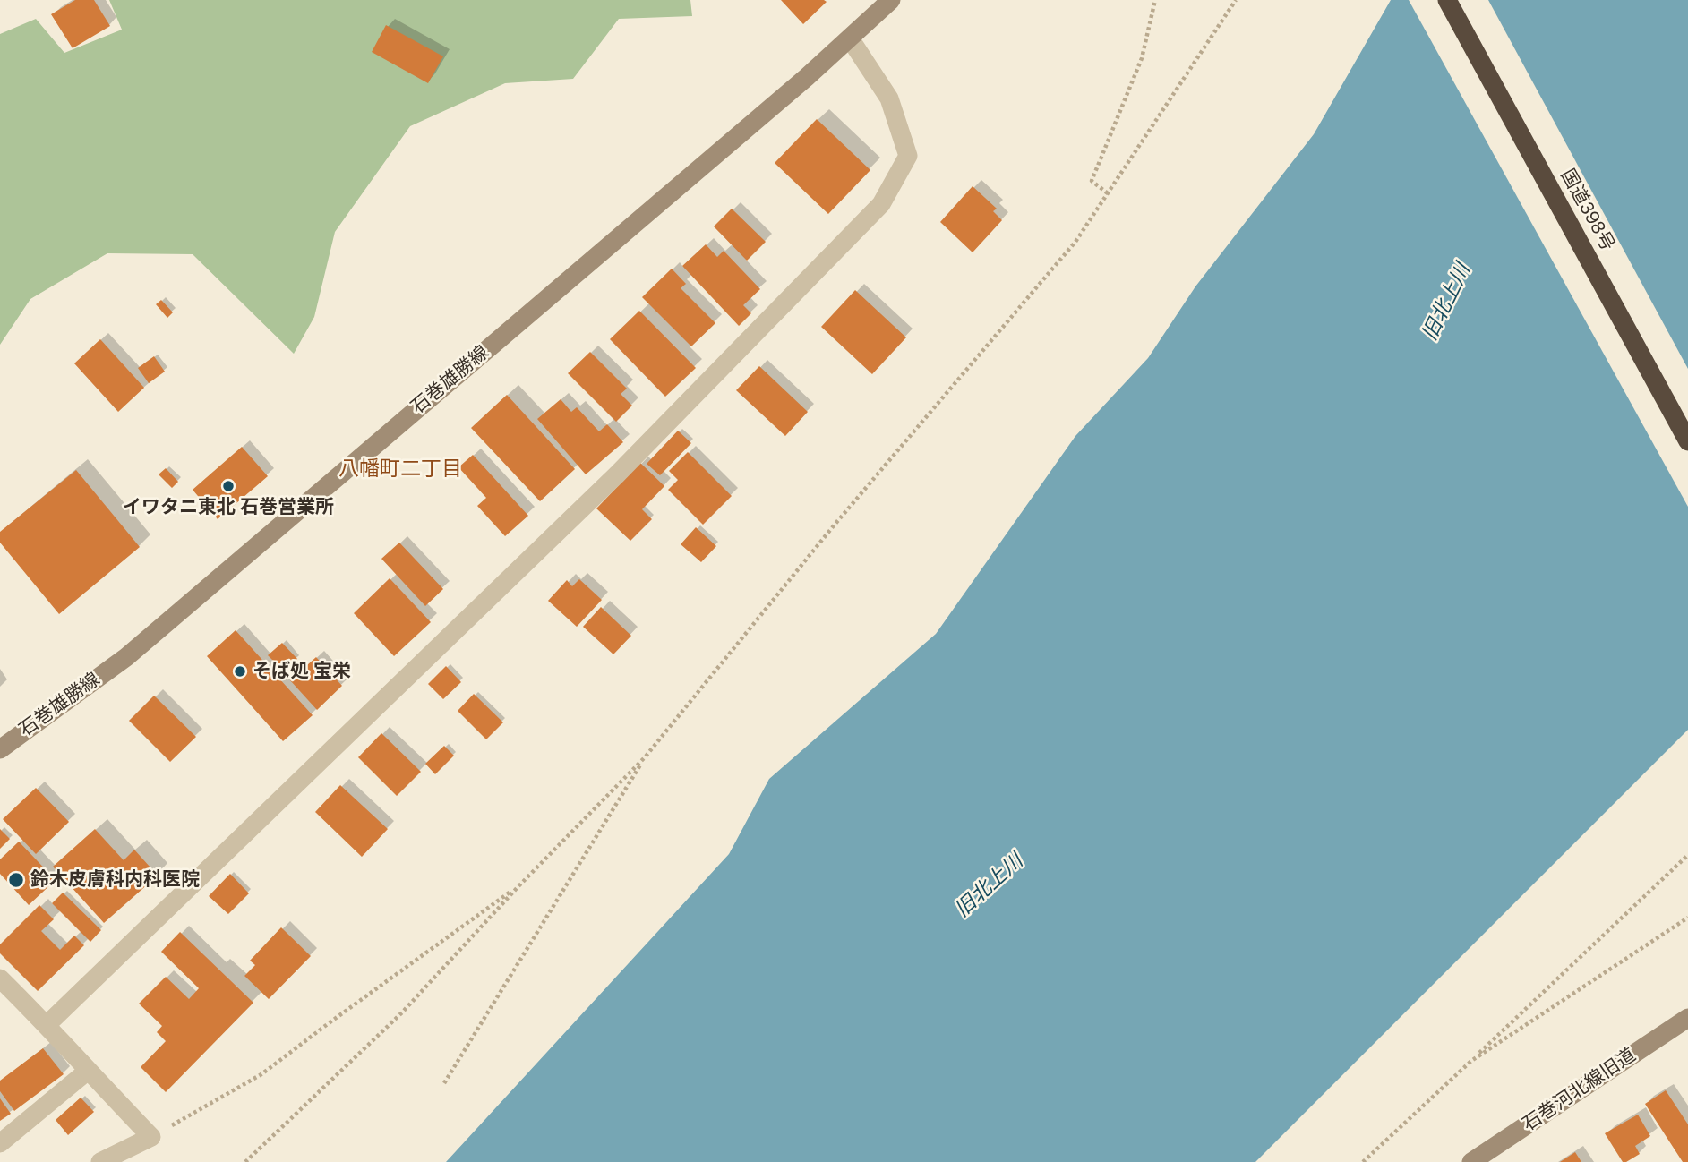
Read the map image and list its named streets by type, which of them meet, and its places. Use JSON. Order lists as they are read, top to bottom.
{
  "streets": {
    "highway": ["国道398号"],
    "main road": ["石巻雄勝線", "石巻河北線旧道"]
  },
  "districts": ["八幡町二丁目"],
  "water": ["旧北上川"],
  "places": ["イワタニ東北 石巻営業所", "そば処 宝栄", "鈴木皮膚科内科医院"]
}
